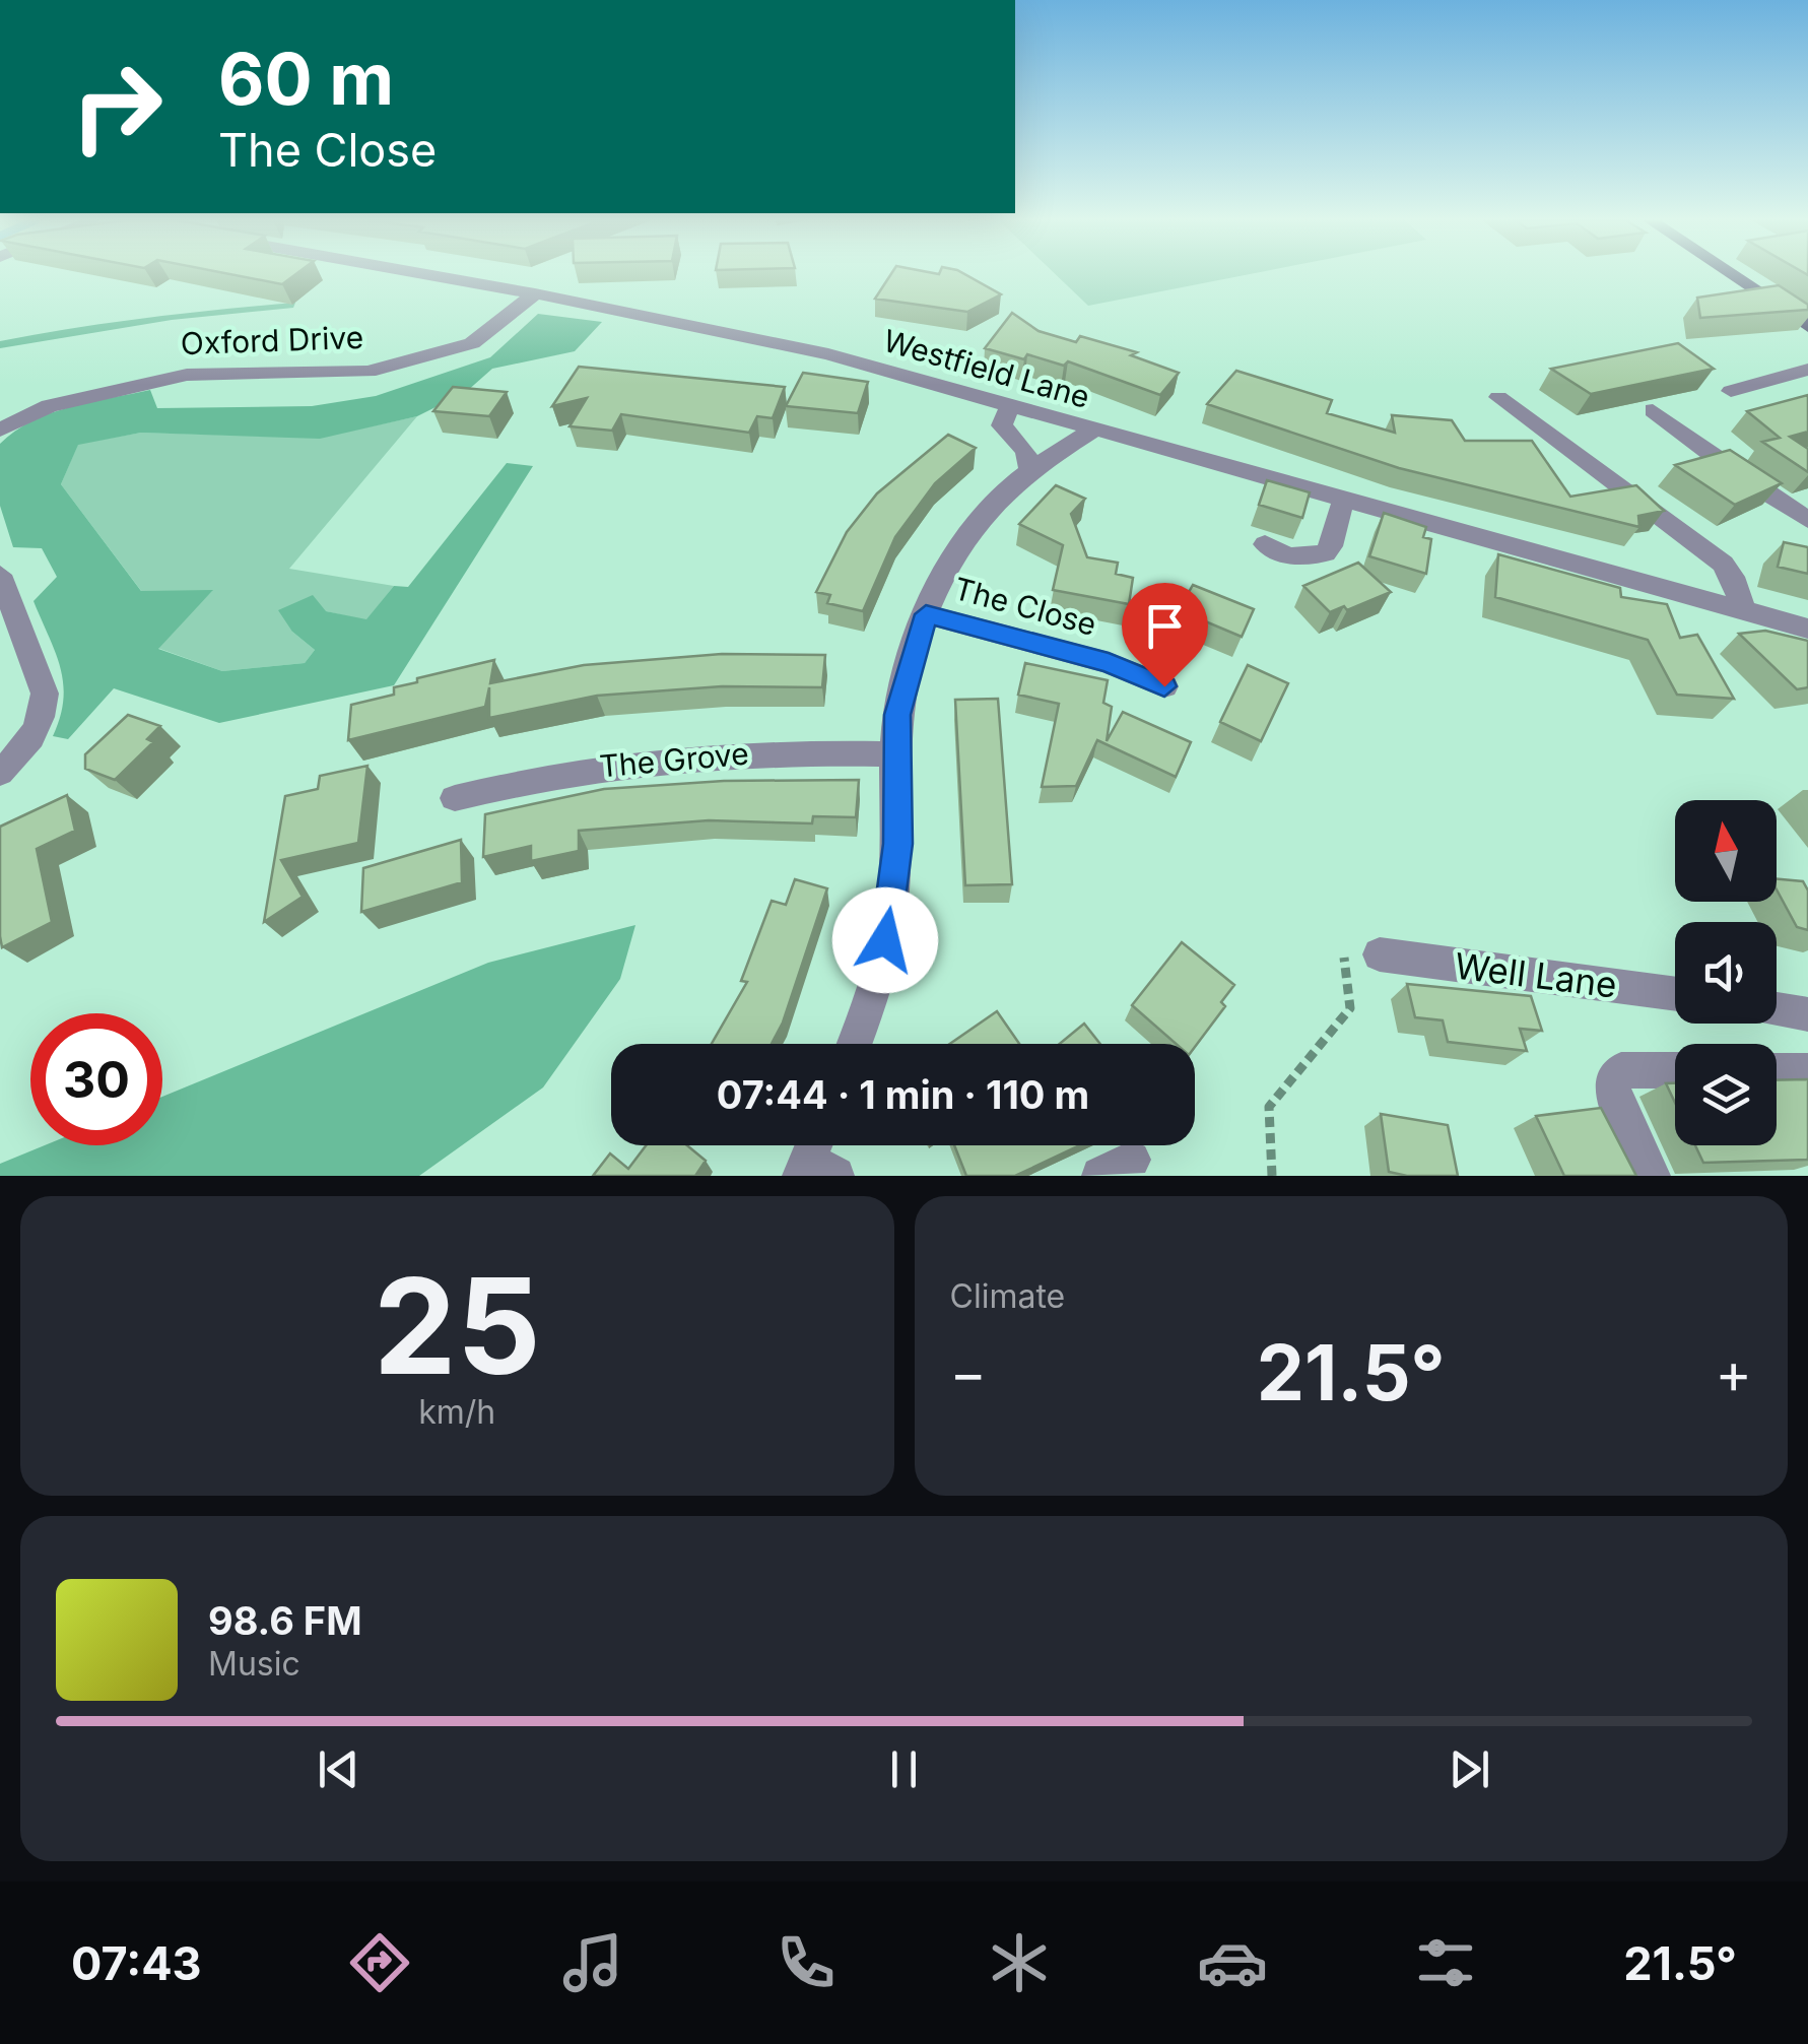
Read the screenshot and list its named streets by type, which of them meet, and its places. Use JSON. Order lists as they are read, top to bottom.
{
  "streets": {
    "street": [
      "Oxford Drive",
      "Westfield Lane",
      "The Close",
      "The Grove",
      "Well Lane"
    ]
  },
  "crossings": [
    ["Oxford Drive", "Westfield Lane"]
  ],
  "north": "top",
  "page": {
    "turn": ["60 m", "The Close"],
    "limit": "30",
    "trip": "07:44 · 1 min · 110 m",
    "tile": [
      ["25", "km/h"],
      "Climate"
    ],
    "heat": ["−", "21.5°", "+"],
    "song": ["98.6 FM", "Music"],
    "tabs": ["07:43", "21.5°"]
  }
}
